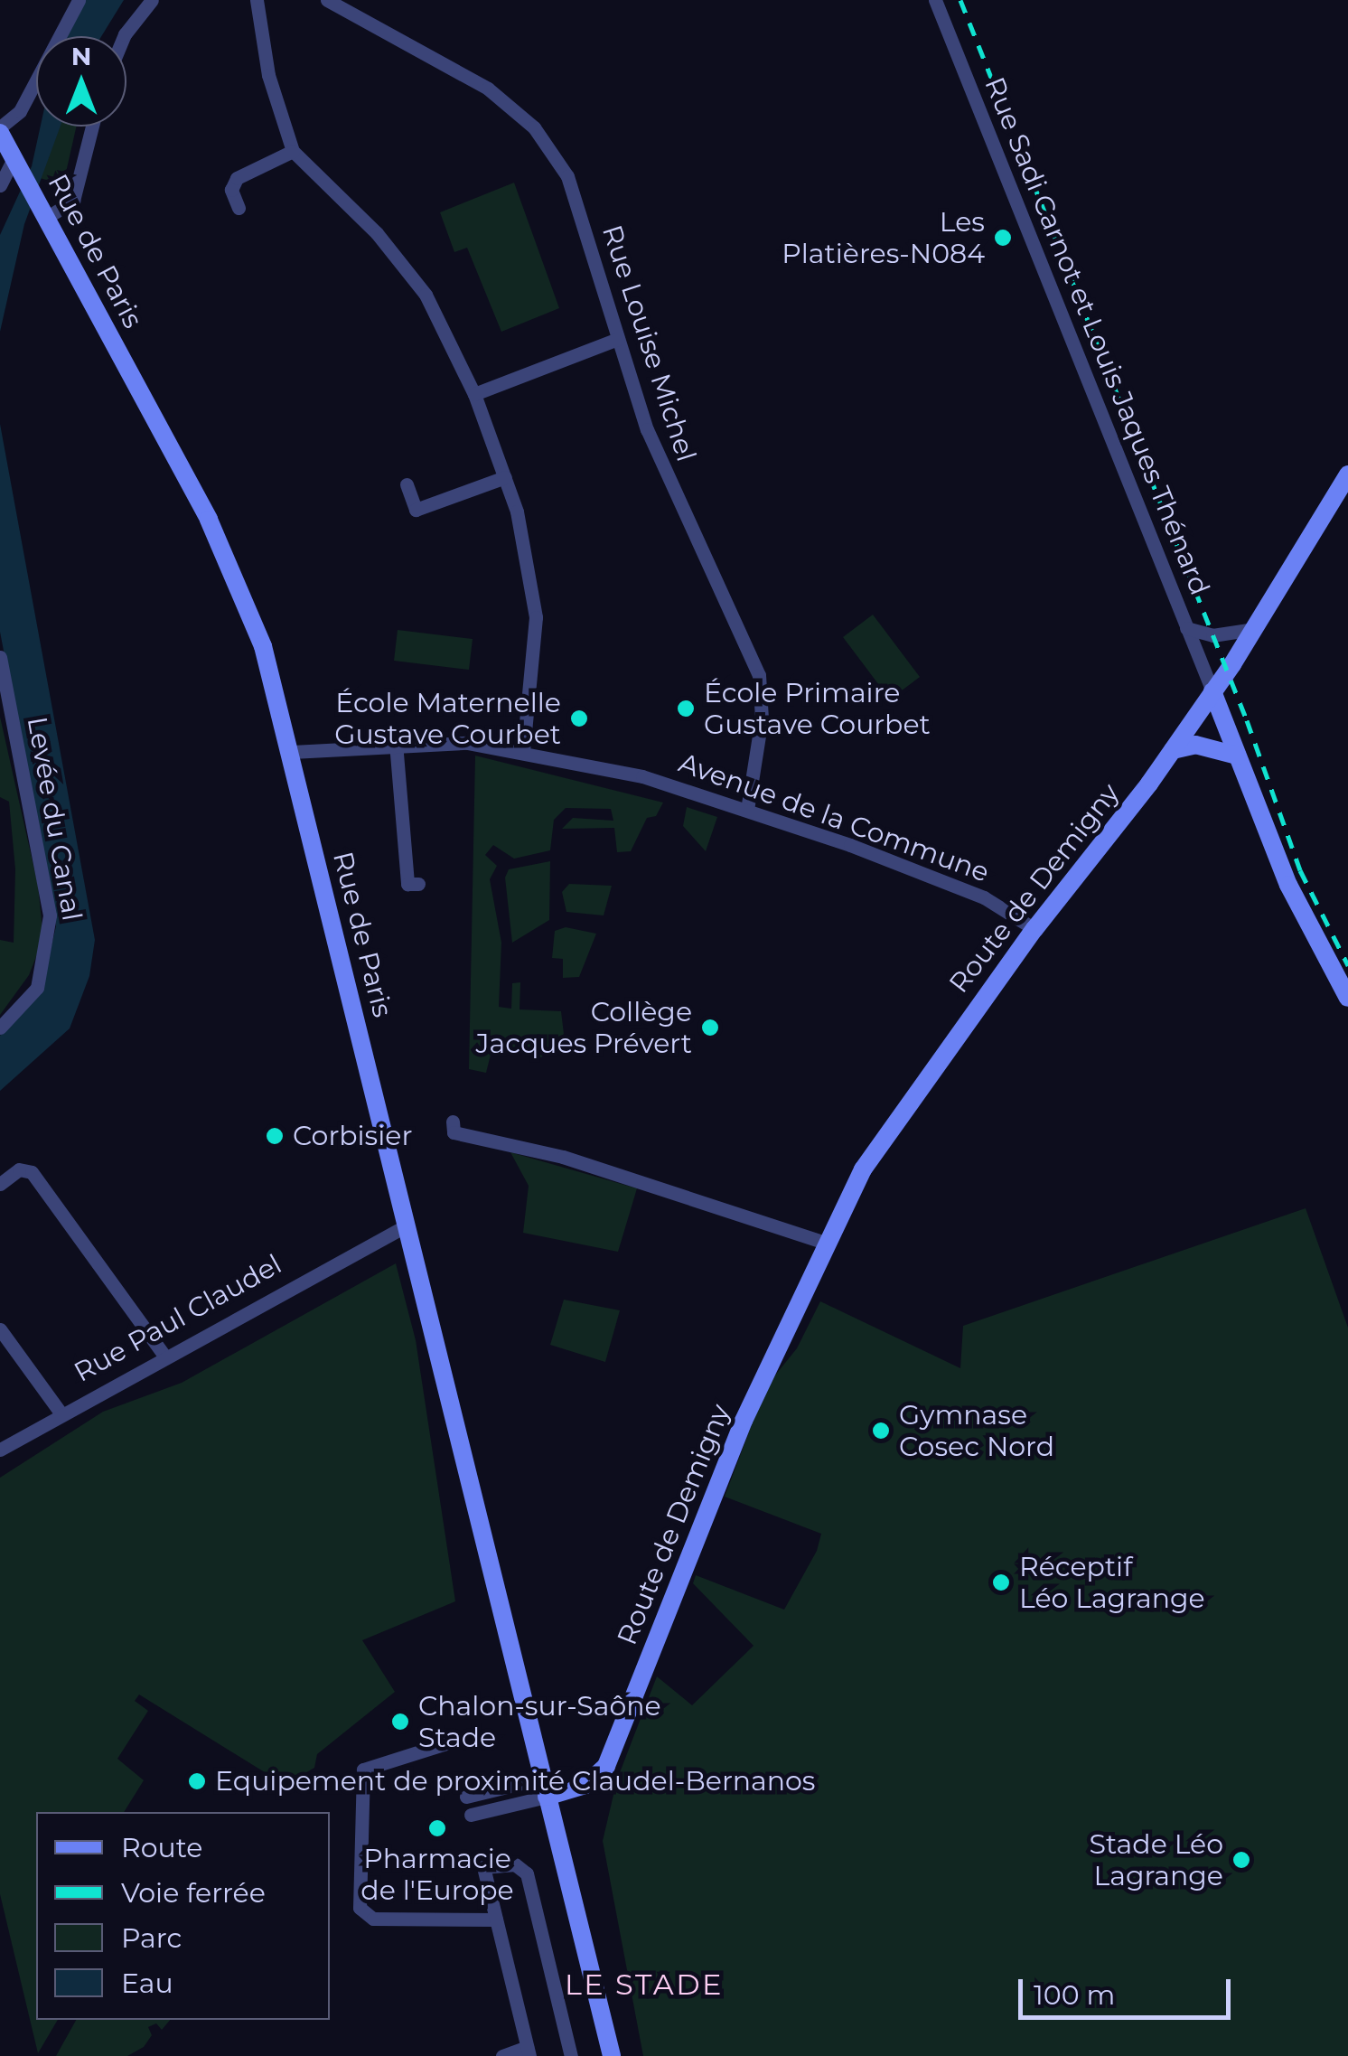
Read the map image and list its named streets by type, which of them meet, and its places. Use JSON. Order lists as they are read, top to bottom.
{
  "streets": {
    "main road": ["Rue de Paris", "Route de Demigny"],
    "street": [
      "Rue Sadi Carnot et Louis Jaques Thénard",
      "Rue Louise Michel",
      "Avenue de la Commune",
      "Levée du Canal",
      "Rue Paul Claudel"
    ]
  },
  "crossings": [
    ["Rue de Paris", "Avenue de la Commune"],
    ["Rue de Paris", "Route de Demigny"],
    ["Rue de Paris", "Rue Paul Claudel"],
    ["Rue Sadi Carnot et Louis Jaques Thénard", "Route de Demigny"],
    ["Rue Louise Michel", "Avenue de la Commune"],
    ["Avenue de la Commune", "Route de Demigny"]
  ],
  "districts": ["LE STADE"],
  "places": [
    "Les Platières-N084",
    "École Primaire Gustave Courbet",
    "École Maternelle Gustave Courbet",
    "Collège Jacques Prévert",
    "Corbisier",
    "Gymnase Cosec Nord",
    "Réceptif Léo Lagrange",
    "Chalon-sur-Saône Stade",
    "Equipement de proximité Claudel-Bernanos",
    "Pharmacie de l'Europe",
    "Stade Léo Lagrange"
  ],
  "legend": [
    "Route",
    "Voie ferrée",
    "Parc",
    "Eau"
  ],
  "scale_bar": "100 m",
  "north": "top"
}
